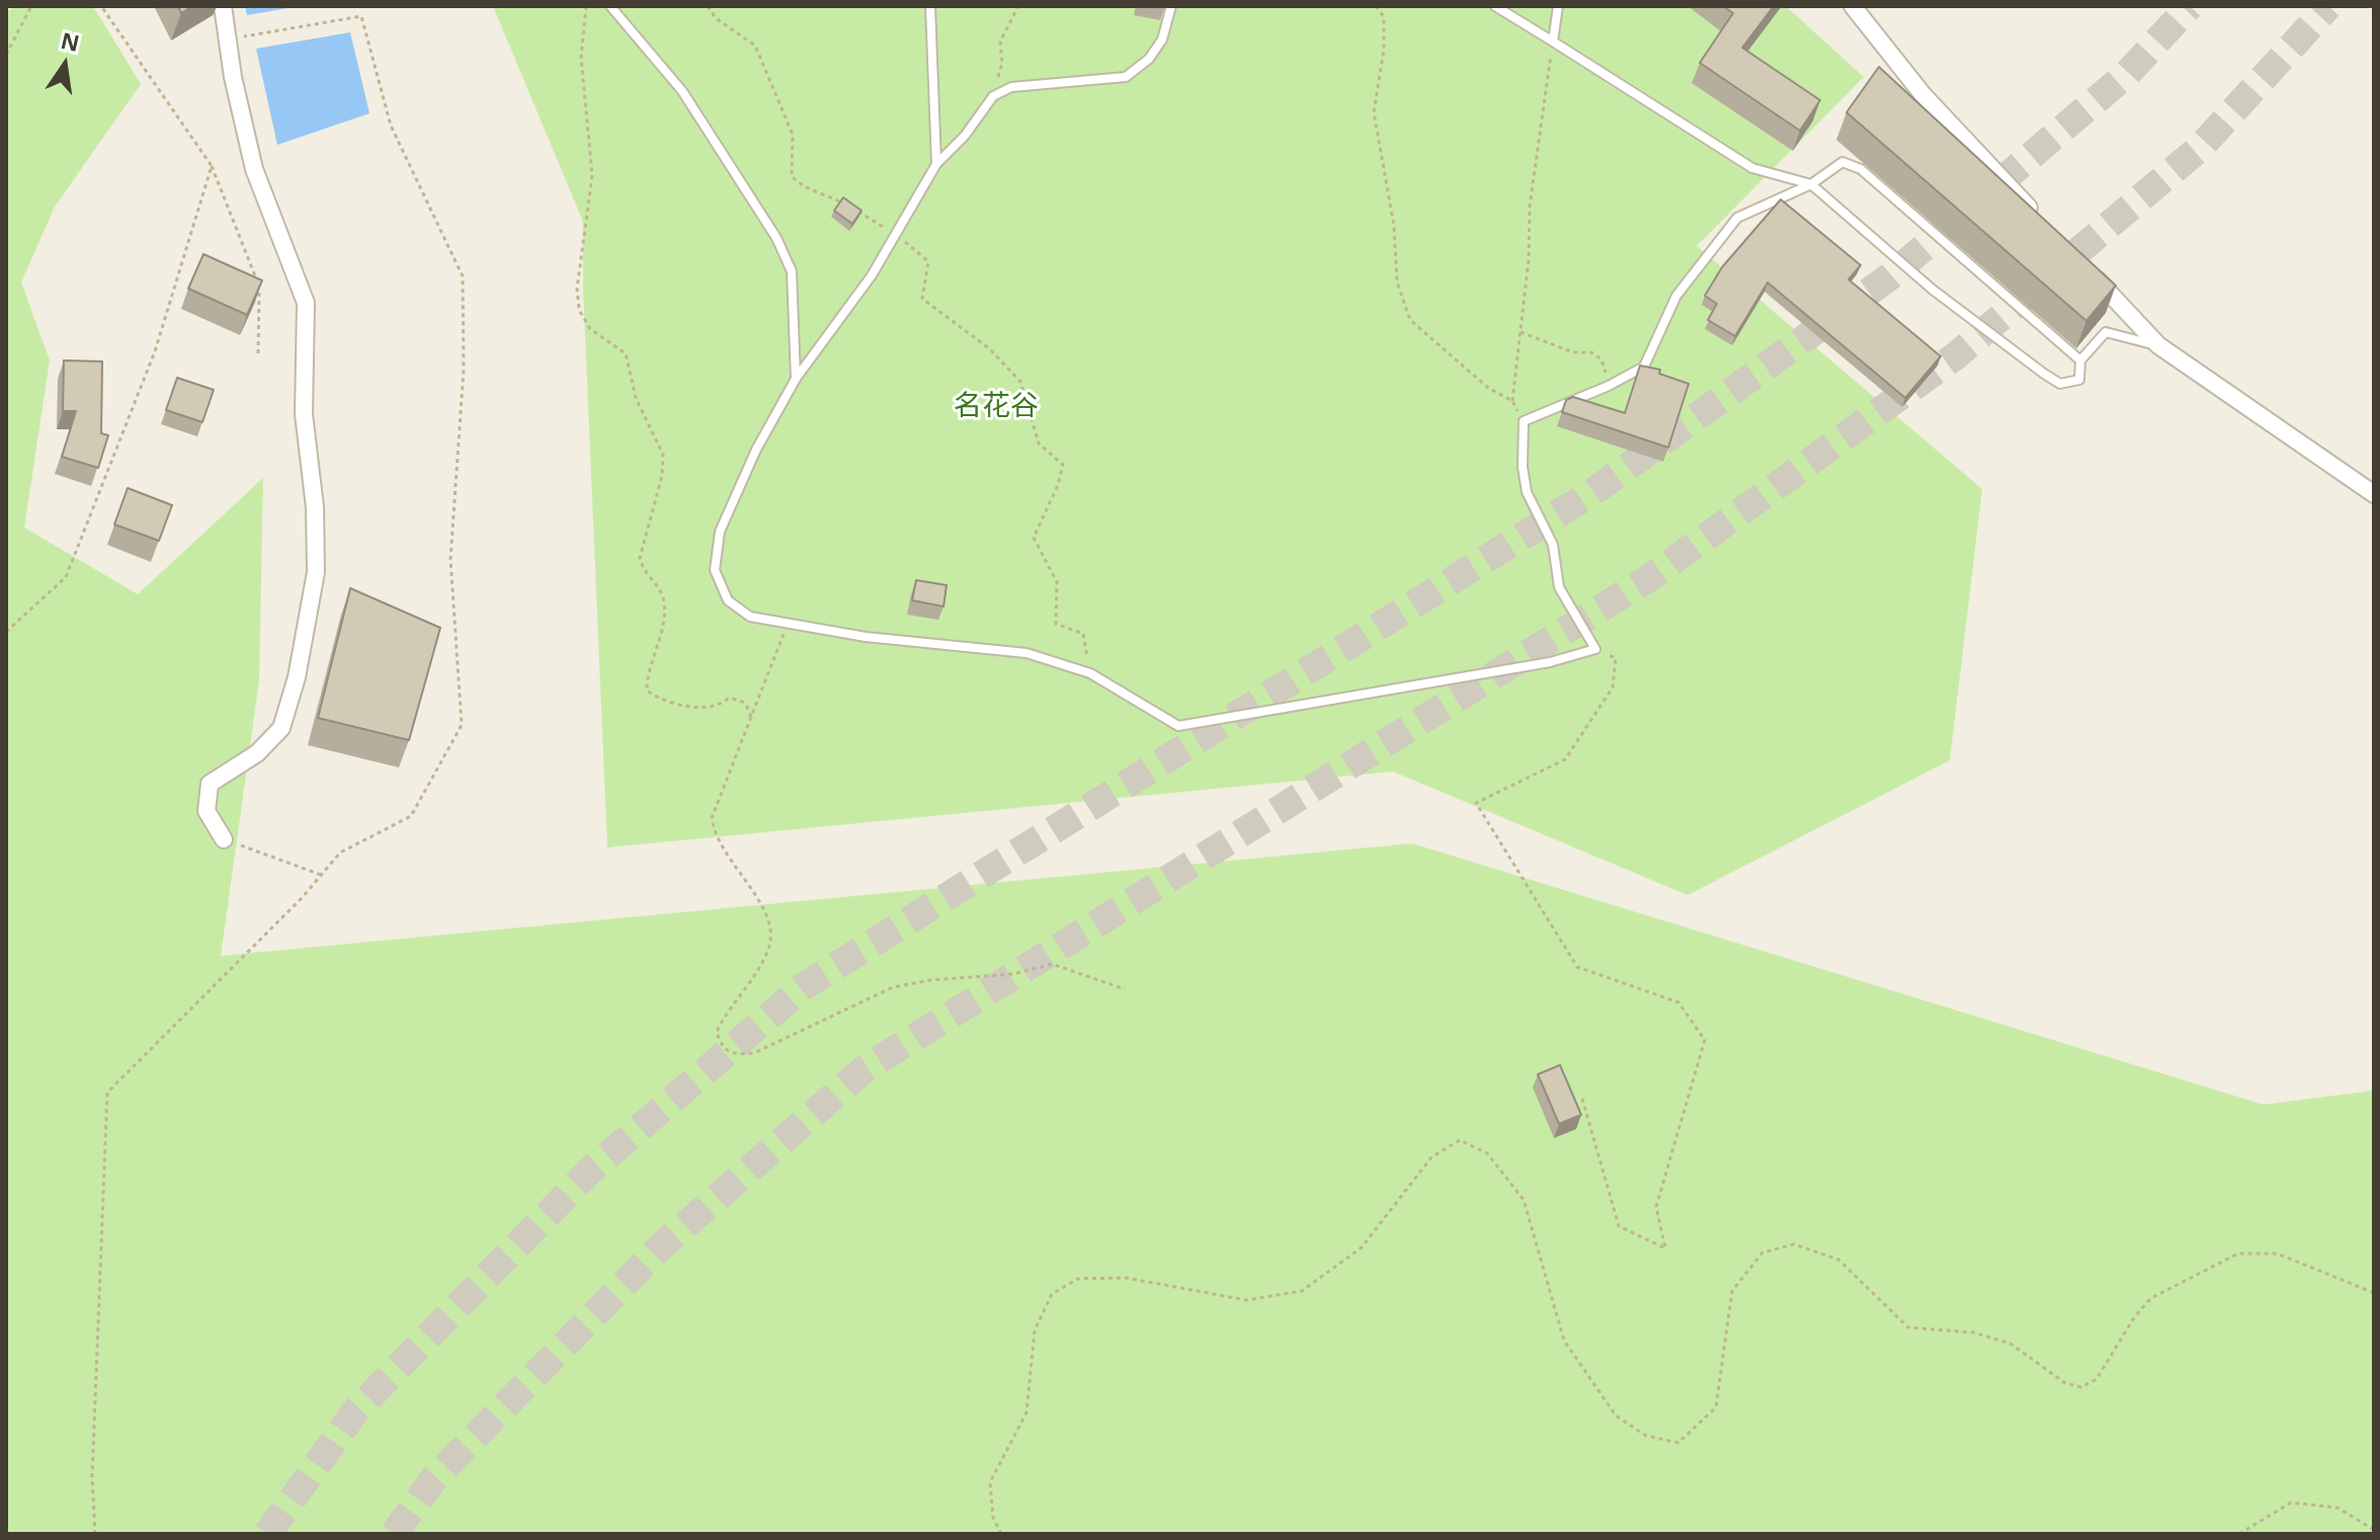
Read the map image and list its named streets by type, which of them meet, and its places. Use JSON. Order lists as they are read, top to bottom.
{
  "parks": ["名花谷"],
  "north": "top"
}
